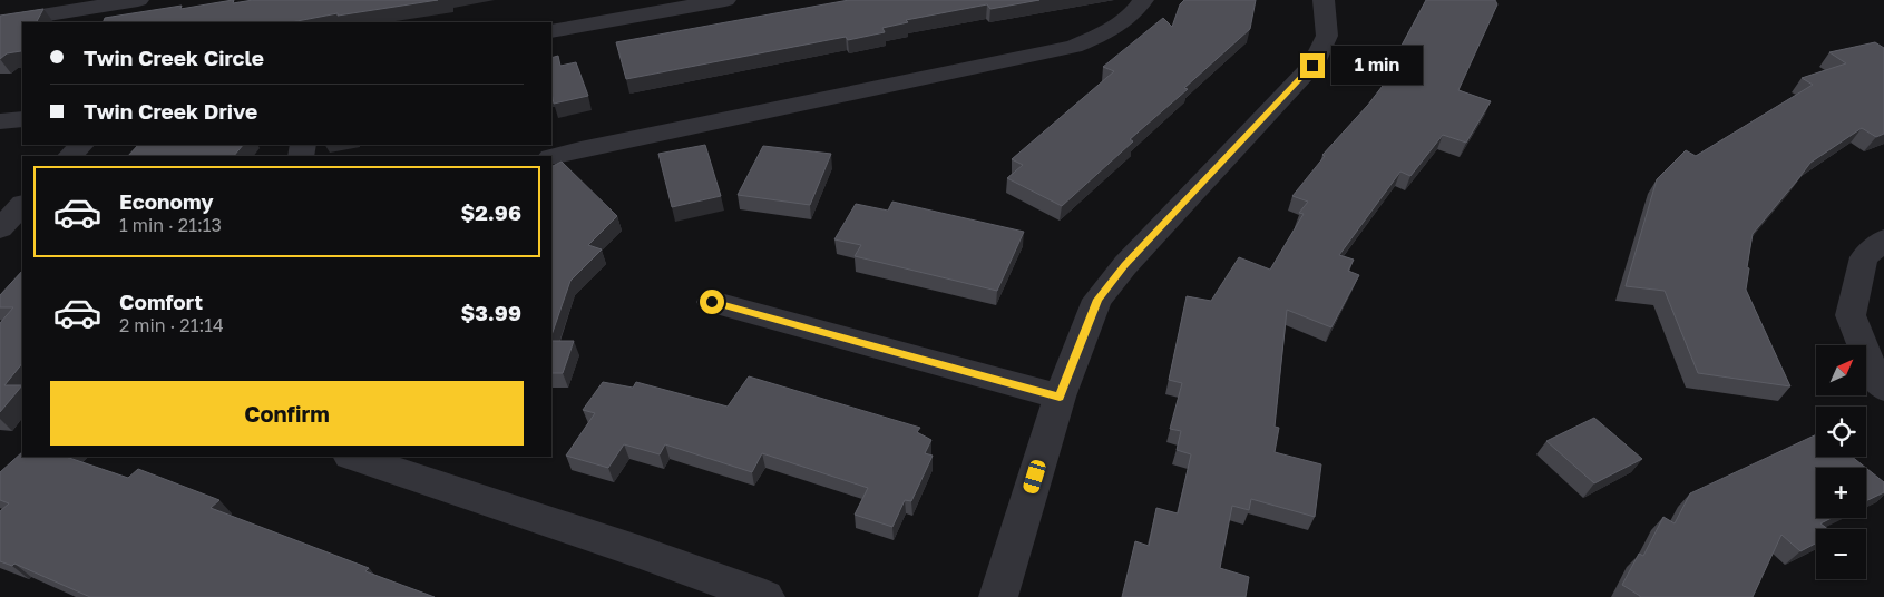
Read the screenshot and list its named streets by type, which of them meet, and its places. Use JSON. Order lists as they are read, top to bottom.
{
  "north": "top right",
  "page": {
    "banner": ["Twin Creek Circle", "Twin Creek Drive"],
    "bubble": "1 min",
    "list": [
      {
        "name": "Economy",
        "note": "1 min · 21:13",
        "value": "$2.96"
      },
      {
        "name": "Comfort",
        "note": "2 min · 21:14",
        "value": "$3.99"
      }
    ],
    "map_buttons": ["+", "−"],
    "buttons": "Confirm"
  }
}
